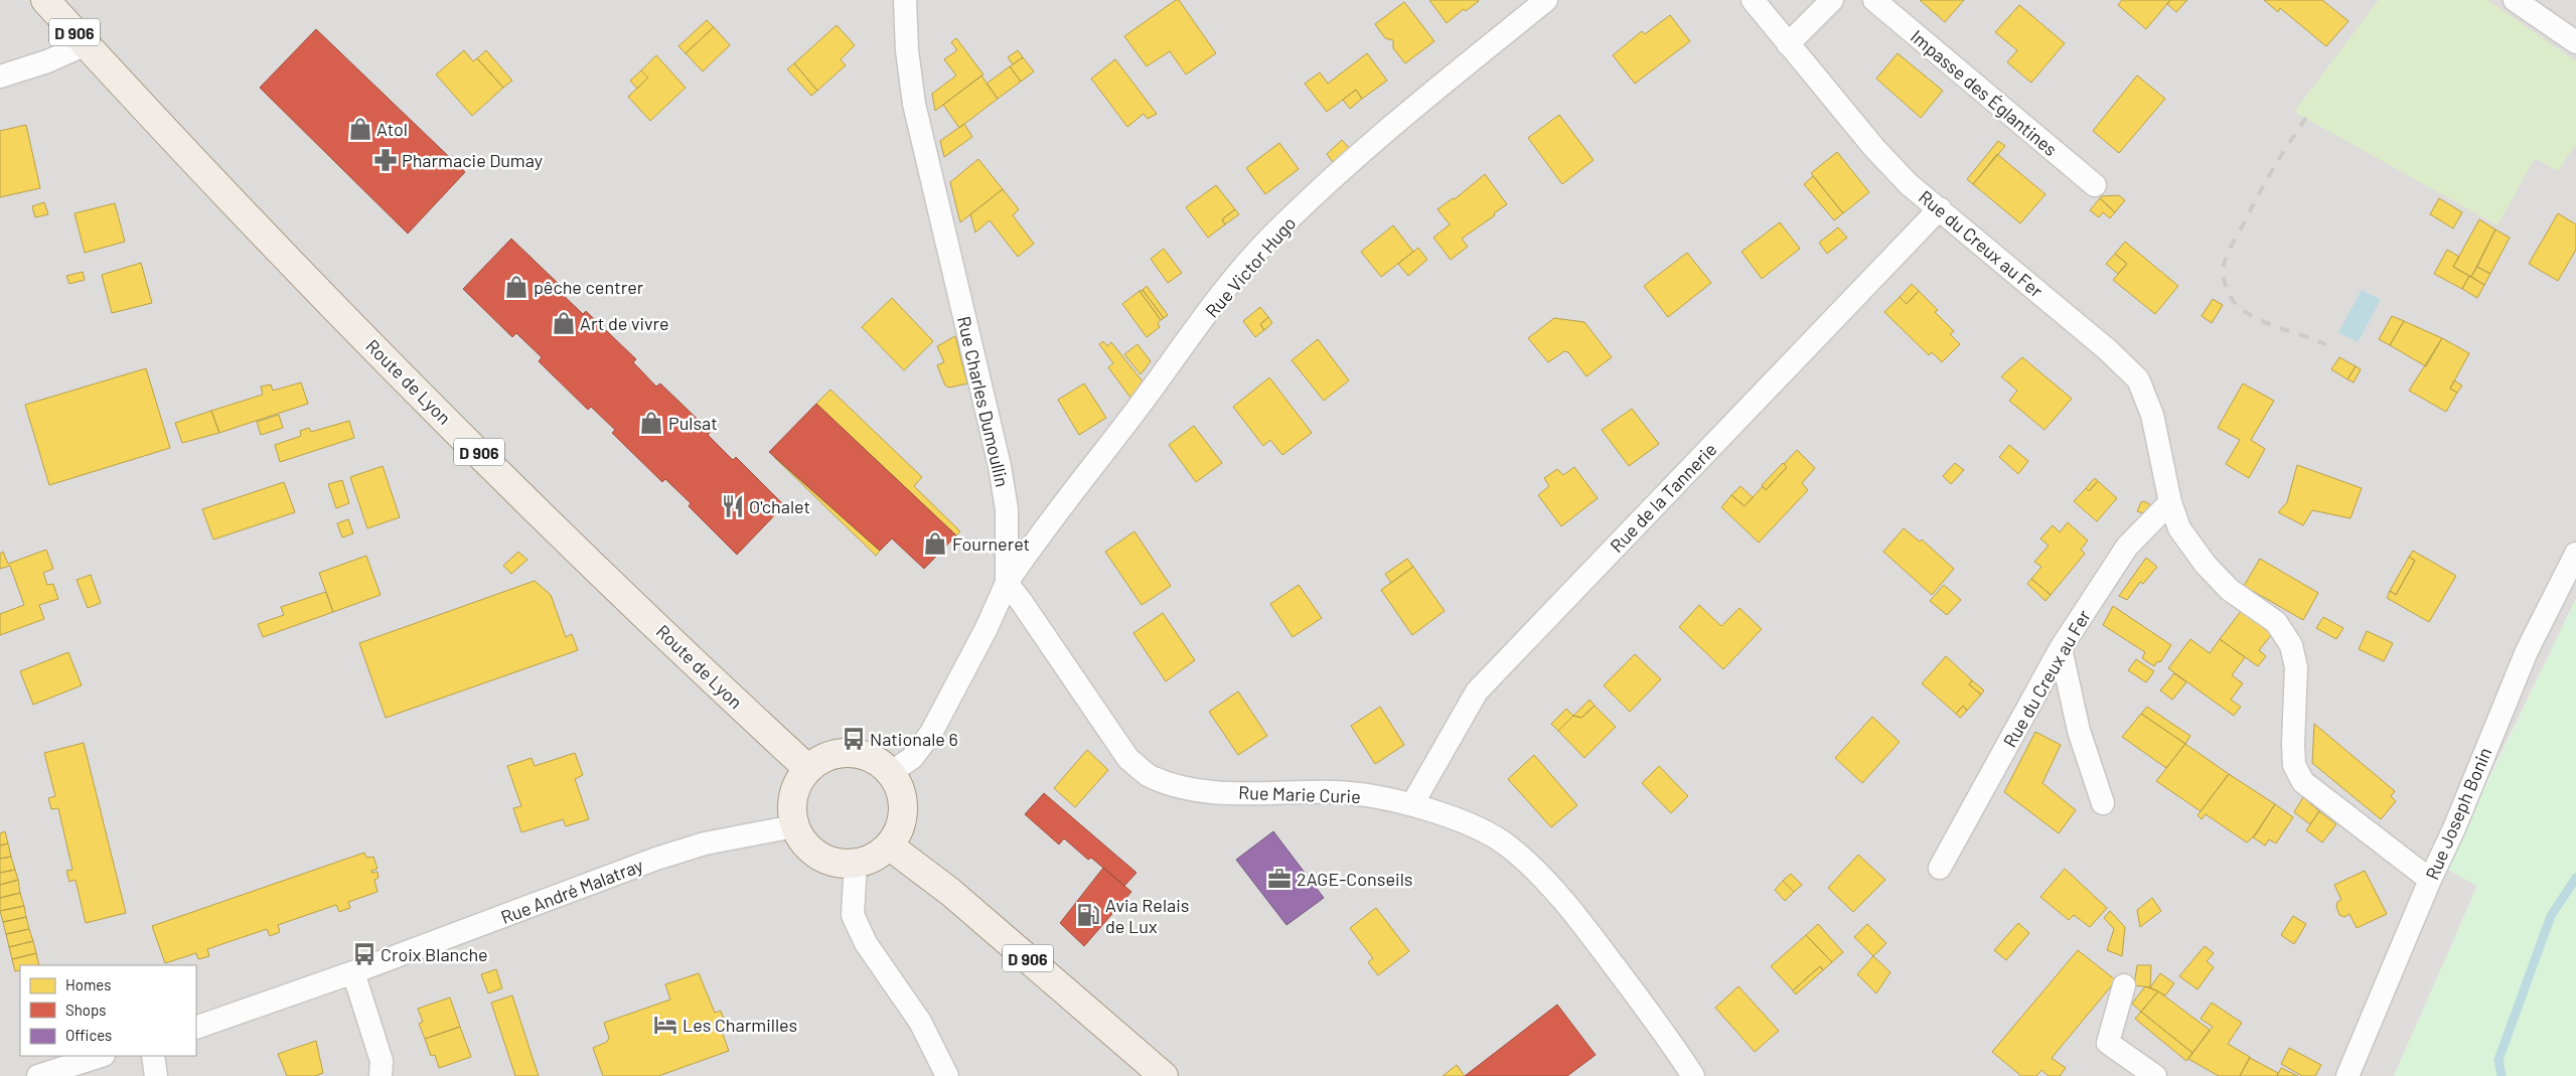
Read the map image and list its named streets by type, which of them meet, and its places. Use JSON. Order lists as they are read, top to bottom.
{
  "streets": {
    "main road": ["D 906", "Route de Lyon"],
    "street": [
      "Impasse des Églantines",
      "Rue du Creux au Fer",
      "Rue Victor Hugo",
      "Rue Charles Dumoullin",
      "Rue de la Tannerie",
      "Rue Marie Curie",
      "Rue Joseph Bonin",
      "Rue André Malatray"
    ]
  },
  "crossings": [
    ["D 906", "Route de Lyon"],
    ["D 906", "Rue Charles Dumoullin"],
    ["D 906", "Rue André Malatray"],
    ["Rue du Creux au Fer", "Rue de la Tannerie"],
    ["Rue du Creux au Fer", "Rue Joseph Bonin"],
    ["Rue Victor Hugo", "Rue Charles Dumoullin"],
    ["Rue Victor Hugo", "Rue Marie Curie"],
    ["Route de Lyon", "Rue Charles Dumoullin"],
    ["Route de Lyon", "Rue André Malatray"],
    ["Rue Charles Dumoullin", "Rue Marie Curie"],
    ["Rue Charles Dumoullin", "Rue André Malatray"],
    ["Rue de la Tannerie", "Rue Marie Curie"]
  ],
  "places": {
    "shop": [
      "Atol",
      "pêche centrer",
      "Art de vivre",
      "Pulsat",
      "Fourneret"
    ],
    "pharmacy": ["Pharmacie Dumay"],
    "restaurant": ["O'chalet"],
    "bus stop": ["Nationale 6", "Croix Blanche"],
    "office": ["2AGE-Conseils"],
    "fuel station": ["Avia Relais de Lux"],
    "hotel": ["Les Charmilles"]
  },
  "legend": ["Homes", "Shops", "Offices"]
}
